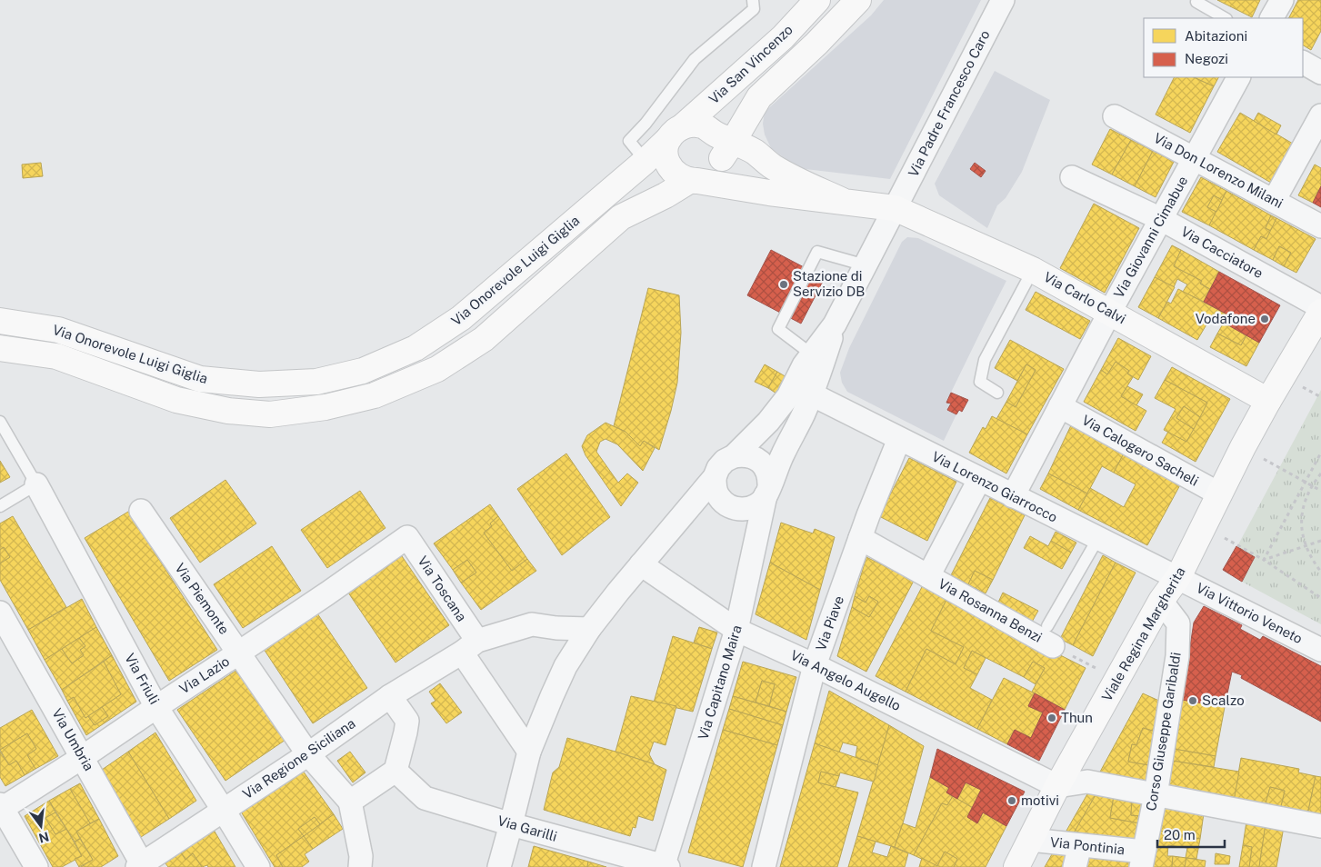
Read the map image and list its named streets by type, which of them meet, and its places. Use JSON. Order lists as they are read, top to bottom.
{
  "streets": {
    "main road": [
      "Via San Vincenzo",
      "Via Onorevole Luigi Giglia",
      "Via Carlo Calvi",
      "Viale Regina Margherita"
    ],
    "street": [
      "Via Padre Francesco Caro",
      "Via Don Lorenzo Milani",
      "Via Giovanni Cimabue",
      "Via Cacciatore",
      "Via Calogero Sacheli",
      "Via Lorenzo Giarrocco",
      "Via Toscana",
      "Via Piemonte",
      "Via Rosanna Benzi",
      "Via Vittorio Veneto",
      "Via Piave",
      "Via Lazio",
      "Via Friuli",
      "Via Angelo Augello",
      "Via Capitano Maira",
      "Corso Giuseppe Garibaldi",
      "Via Umbria",
      "Via Regione Siciliana",
      "Via Garilli",
      "Via Pontinia"
    ]
  },
  "crossings": [
    ["Via San Vincenzo", "Via Onorevole Luigi Giglia"],
    ["Via Padre Francesco Caro", "Via Carlo Calvi"],
    ["Via Padre Francesco Caro", "Via Capitano Maira"],
    ["Via Don Lorenzo Milani", "Via Giovanni Cimabue"],
    ["Via Giovanni Cimabue", "Via Cacciatore"],
    ["Via Giovanni Cimabue", "Via Carlo Calvi"],
    ["Via Giovanni Cimabue", "Via Calogero Sacheli"],
    ["Via Giovanni Cimabue", "Via Lorenzo Giarrocco"],
    ["Via Carlo Calvi", "Viale Regina Margherita"],
    ["Via Calogero Sacheli", "Viale Regina Margherita"],
    ["Via Lorenzo Giarrocco", "Via Rosanna Benzi"],
    ["Via Lorenzo Giarrocco", "Via Vittorio Veneto"],
    ["Via Lorenzo Giarrocco", "Via Piave"],
    ["Via Lorenzo Giarrocco", "Viale Regina Margherita"],
    ["Via Lorenzo Giarrocco", "Via Capitano Maira"],
    ["Via Toscana", "Via Lazio"],
    ["Via Toscana", "Via Regione Siciliana"],
    ["Via Piemonte", "Via Lazio"],
    ["Via Piemonte", "Via Regione Siciliana"],
    ["Via Rosanna Benzi", "Via Piave"],
    ["Via Vittorio Veneto", "Viale Regina Margherita"],
    ["Via Piave", "Via Angelo Augello"],
    ["Viale Regina Margherita", "Via Angelo Augello"],
    ["Viale Regina Margherita", "Corso Giuseppe Garibaldi"],
    ["Viale Regina Margherita", "Via Pontinia"],
    ["Via Lazio", "Via Friuli"],
    ["Via Lazio", "Via Umbria"],
    ["Via Friuli", "Via Regione Siciliana"],
    ["Via Angelo Augello", "Via Capitano Maira"],
    ["Via Capitano Maira", "Via Garilli"],
    ["Corso Giuseppe Garibaldi", "Via Pontinia"],
    ["Via Umbria", "Via Regione Siciliana"]
  ],
  "places": [
    "Stazione di Servizio DB",
    "Vodafone",
    "Scalzo",
    "Thun",
    "motivi"
  ],
  "legend": ["Abitazioni", "Negozi"],
  "scale_bar": "20 m",
  "north": "bottom"
}
